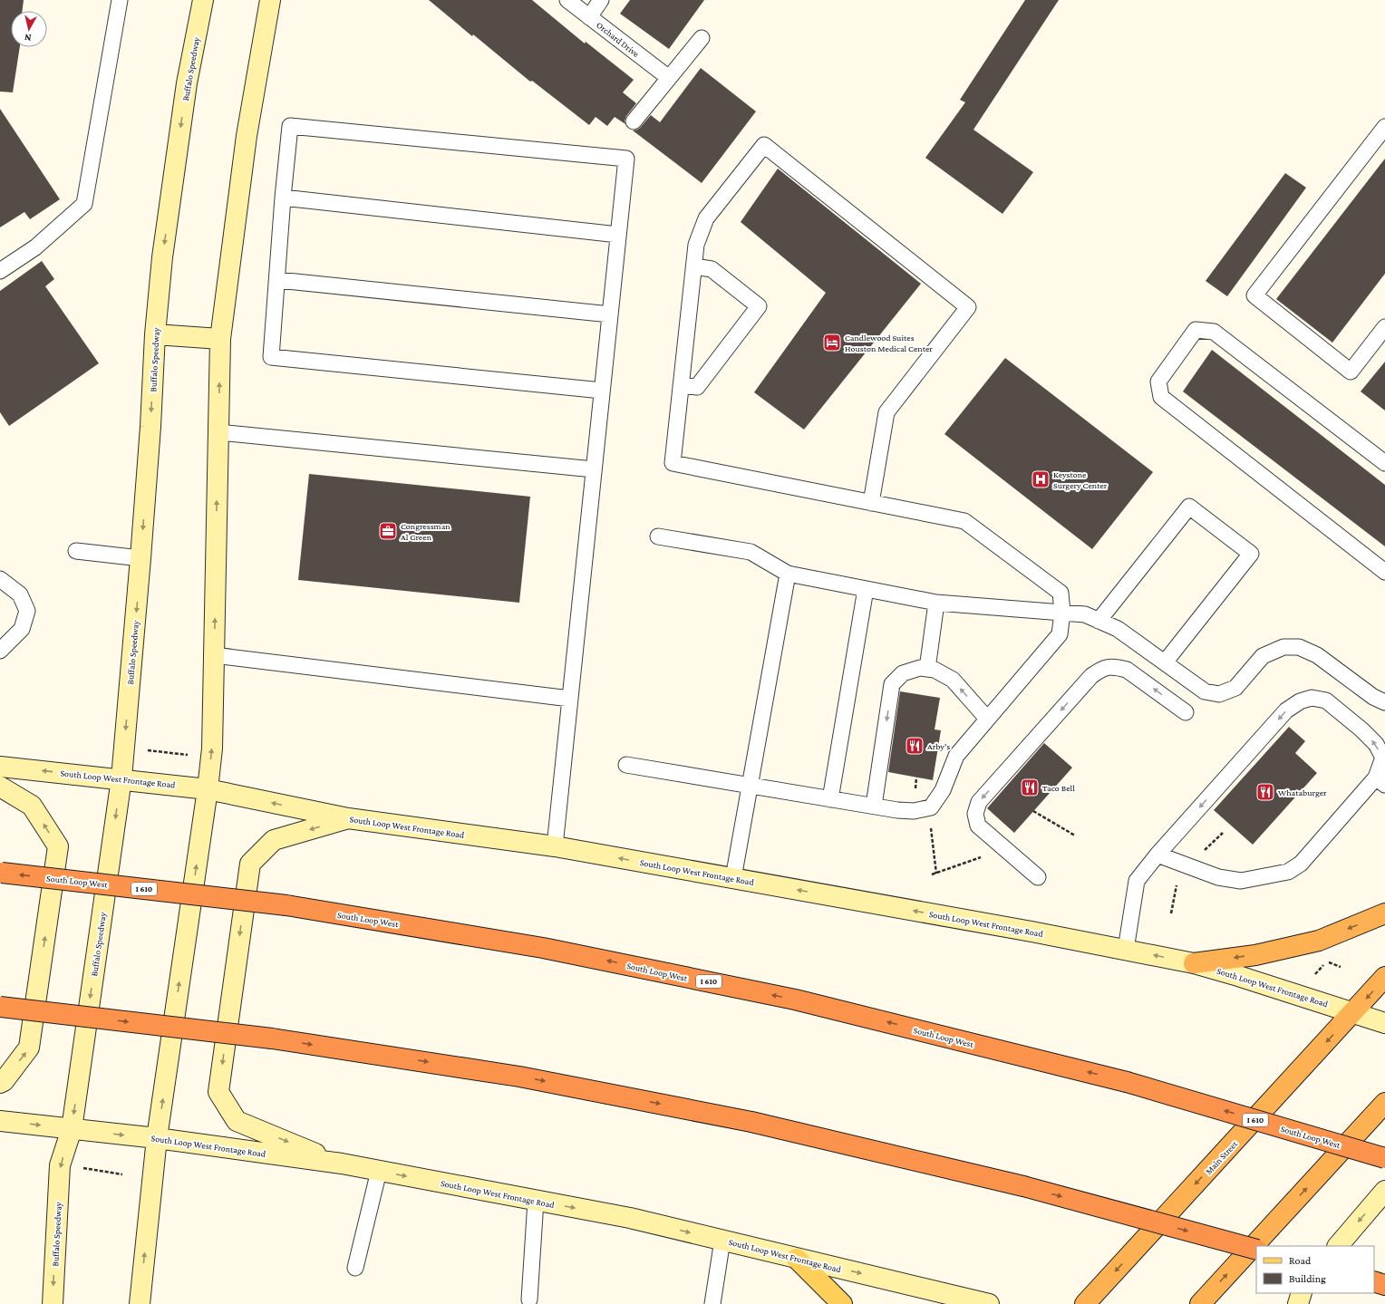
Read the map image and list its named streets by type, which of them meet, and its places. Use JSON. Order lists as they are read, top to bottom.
{
  "streets": {
    "highway": ["South Loop West", "I 610", "Main Street"],
    "main road": ["Buffalo Speedway", "South Loop West Frontage Road"],
    "lane": ["Orchard Drive"]
  },
  "crossings": [
    ["Buffalo Speedway", "South Loop West Frontage Road"],
    ["South Loop West Frontage Road", "Main Street"]
  ],
  "places": {
    "hotel": ["Candlewood Suites Houston Medical Center"],
    "hospital": ["Keystone Surgery Center"],
    "office": ["Congressman Al Green"],
    "restaurant": ["Arby's", "Taco Bell", "Whataburger"]
  },
  "legend": ["Road", "Building"],
  "north": "bottom"
}
